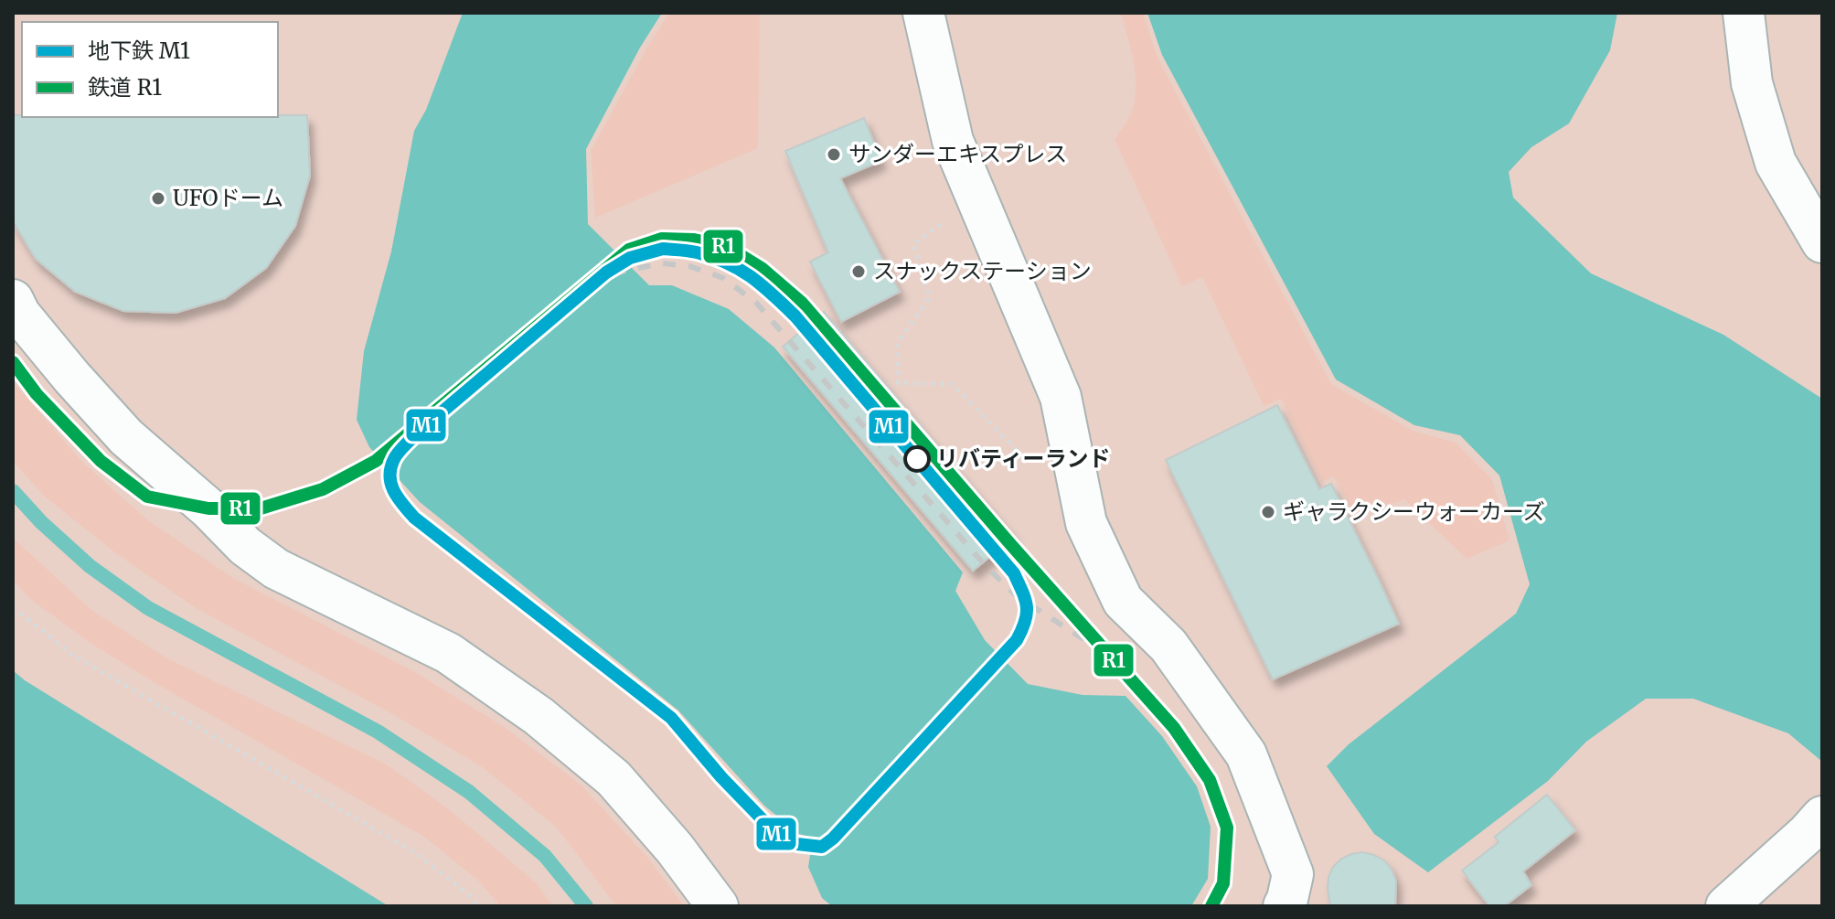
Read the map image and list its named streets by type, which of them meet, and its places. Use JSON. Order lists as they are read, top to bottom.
{
  "places": [
    "サンダーエキスプレス",
    "UFOドーム",
    "スナックステーション",
    "リバティーランド",
    "ギャラクシーウォーカーズ"
  ],
  "lines": ["rail line R1", "metro line M1"],
  "legend": ["地下鉄 M1", "鉄道 R1"]
}
